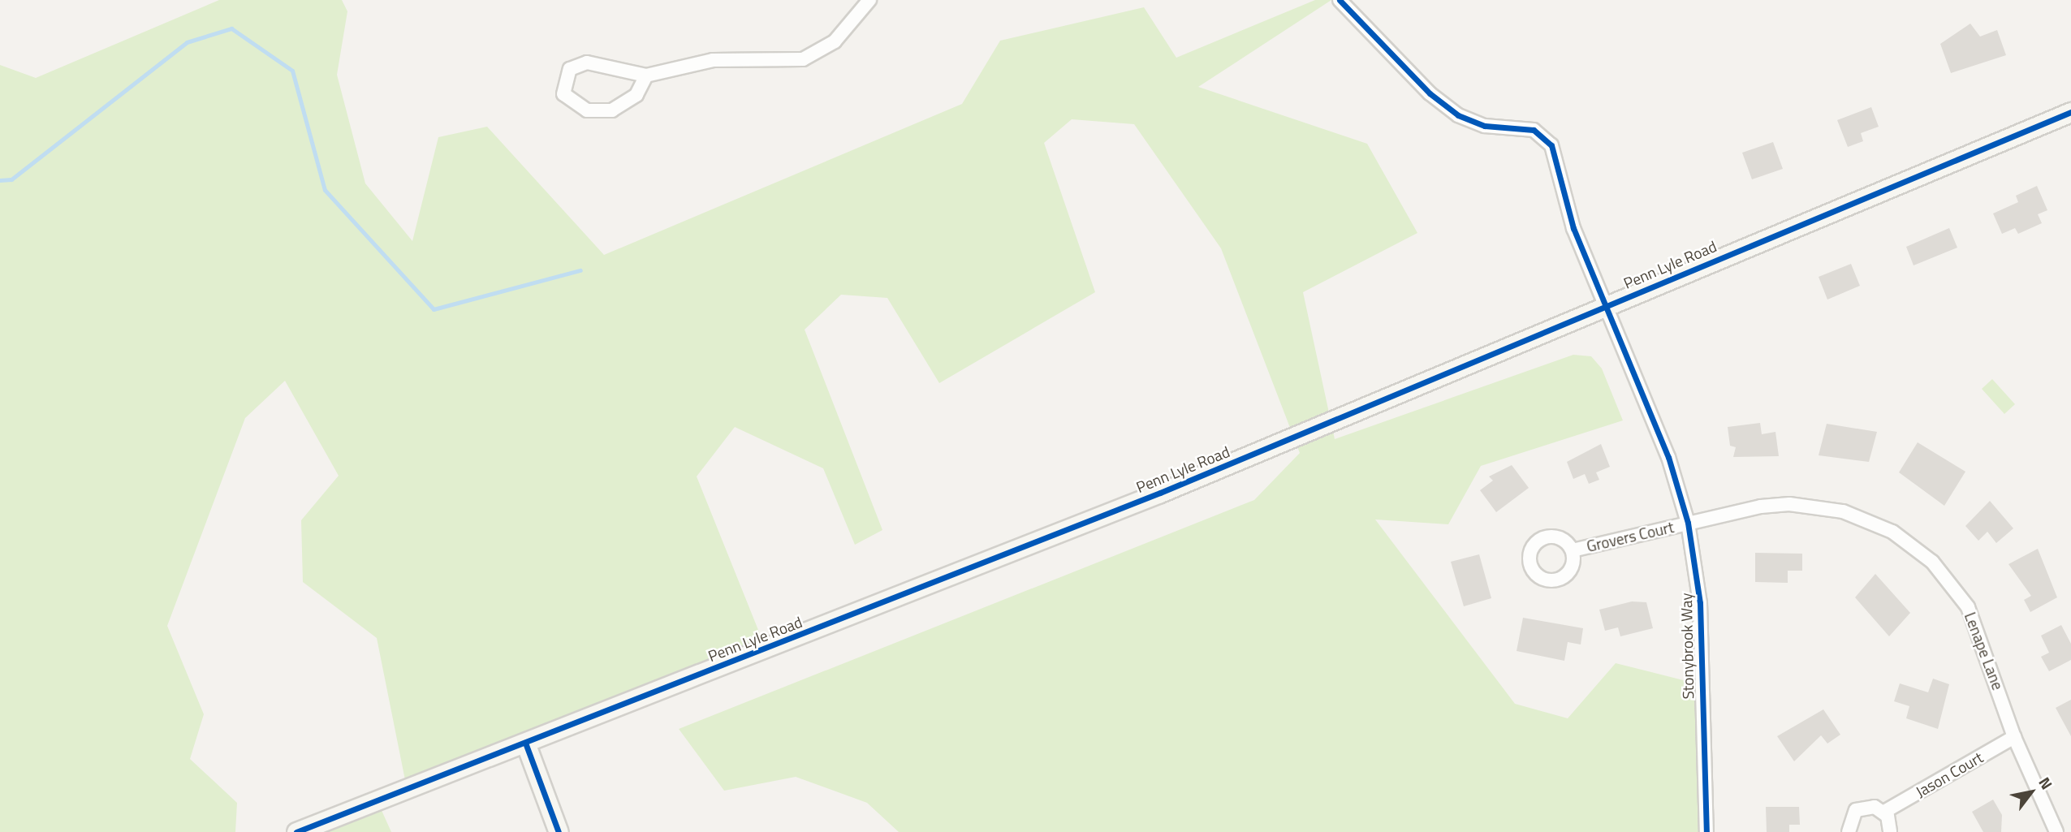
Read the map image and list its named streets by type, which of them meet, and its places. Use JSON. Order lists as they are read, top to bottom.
{
  "streets": {
    "street": [
      "Penn Lyle Road",
      "Grovers Court",
      "Stonybrook Way",
      "Lenape Lane",
      "Jason Court"
    ]
  },
  "crossings": [
    ["Penn Lyle Road", "Stonybrook Way"],
    ["Grovers Court", "Stonybrook Way"],
    ["Grovers Court", "Lenape Lane"],
    ["Stonybrook Way", "Lenape Lane"],
    ["Lenape Lane", "Jason Court"]
  ],
  "north": "top right"
}
